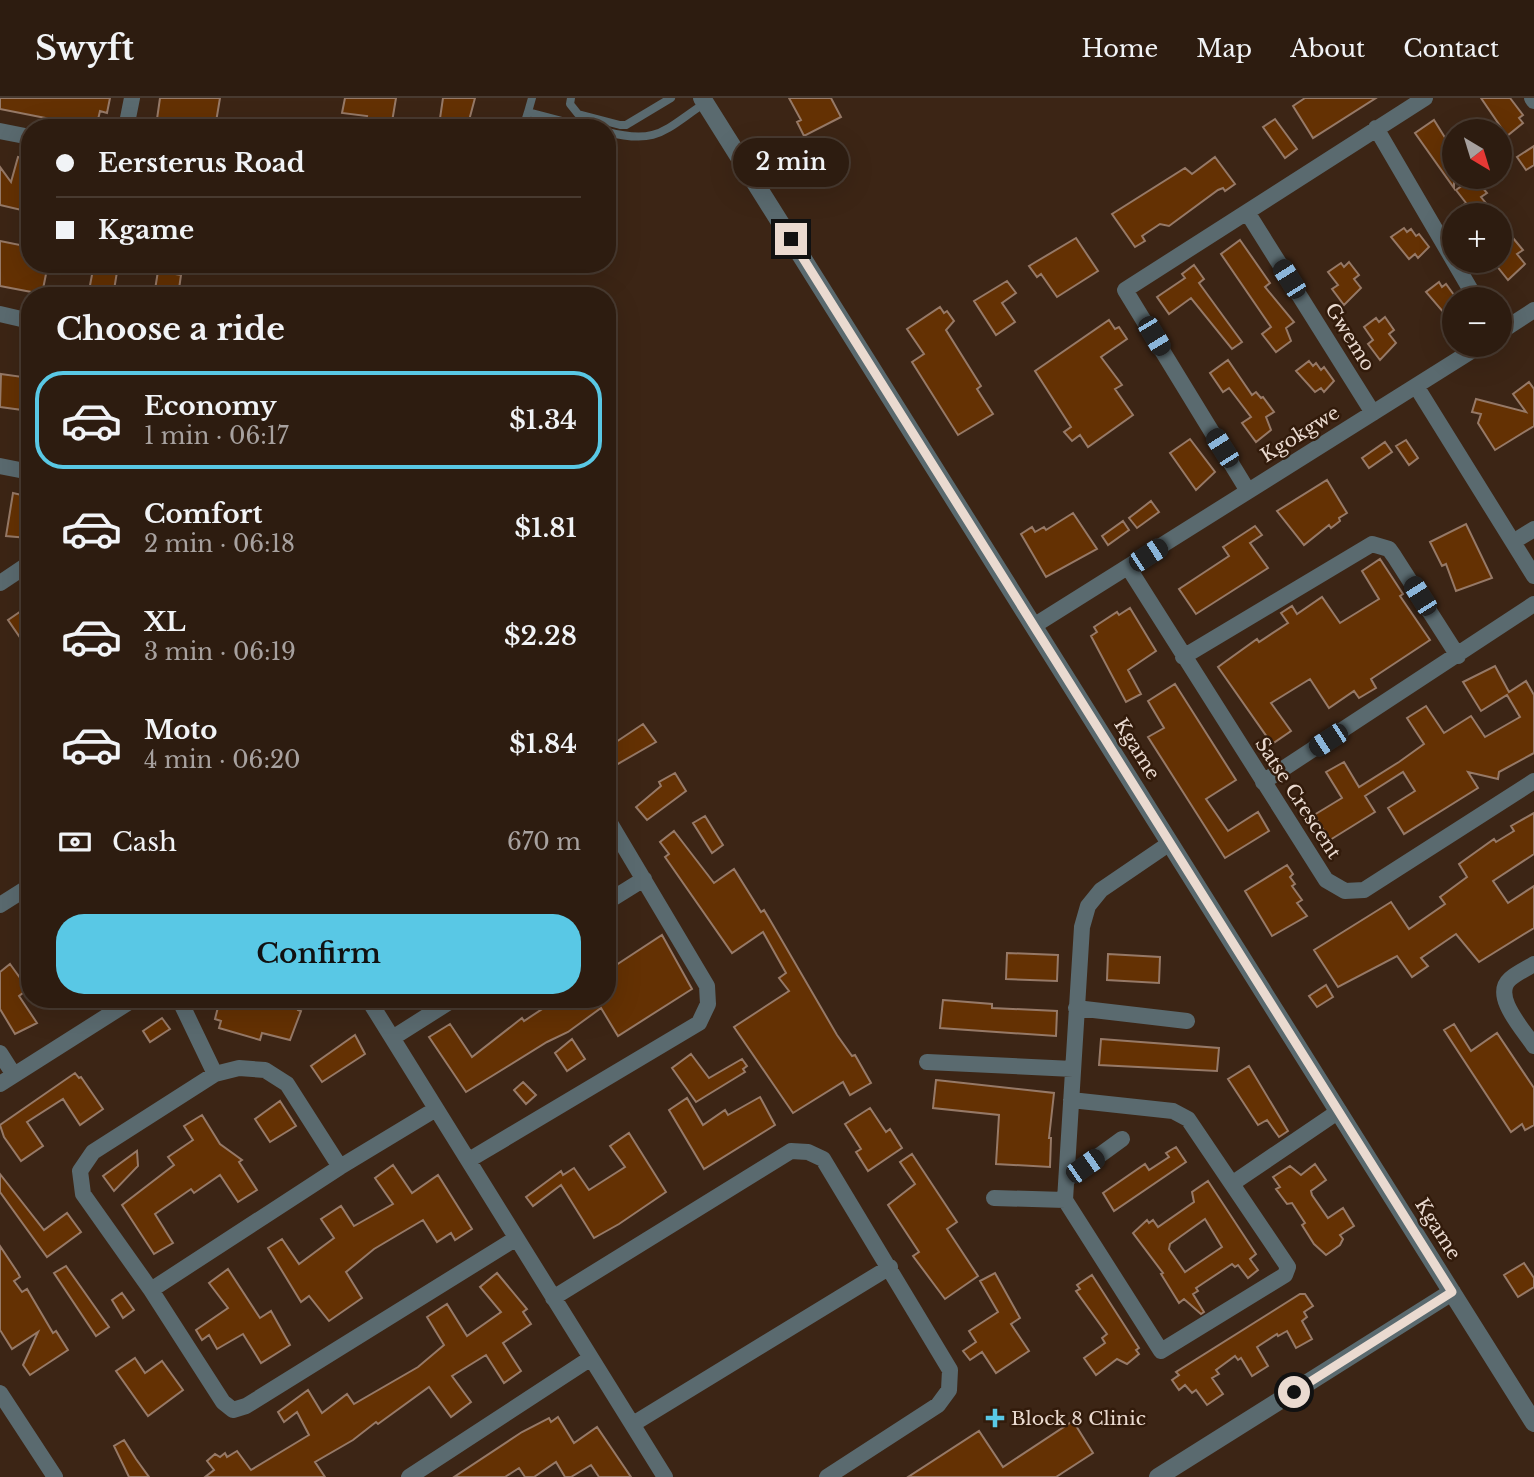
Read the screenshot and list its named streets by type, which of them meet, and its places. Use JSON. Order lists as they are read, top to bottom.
{
  "streets": {
    "street": [
      "Gwemo",
      "Kgokgwe",
      "Kgame",
      "Satse Crescent"
    ]
  },
  "crossings": [
    ["Gwemo", "Kgokgwe"],
    ["Kgokgwe", "Kgame"],
    ["Kgokgwe", "Satse Crescent"]
  ],
  "places": {
    "health": ["Block 8 Clinic"]
  },
  "north": "bottom right",
  "page": {
    "header": "Swyft",
    "nav": [
      "Home",
      "Map",
      "About",
      "Contact"
    ],
    "map_buttons": ["+", "−"],
    "banner": ["Eersterus Road", "Kgame"],
    "bubble": "2 min",
    "heading": "Choose a ride",
    "list": [
      {
        "name": "Economy",
        "note": "1 min · 06:17",
        "value": "$1.34"
      },
      {
        "name": "Comfort",
        "note": "2 min · 06:18",
        "value": "$1.81"
      },
      {
        "name": "XL",
        "note": "3 min · 06:19",
        "value": "$2.28"
      },
      {
        "name": "Moto",
        "note": "4 min · 06:20",
        "value": "$1.84"
      }
    ],
    "pay": ["Cash", "670 m"],
    "buttons": "Confirm"
  }
}
